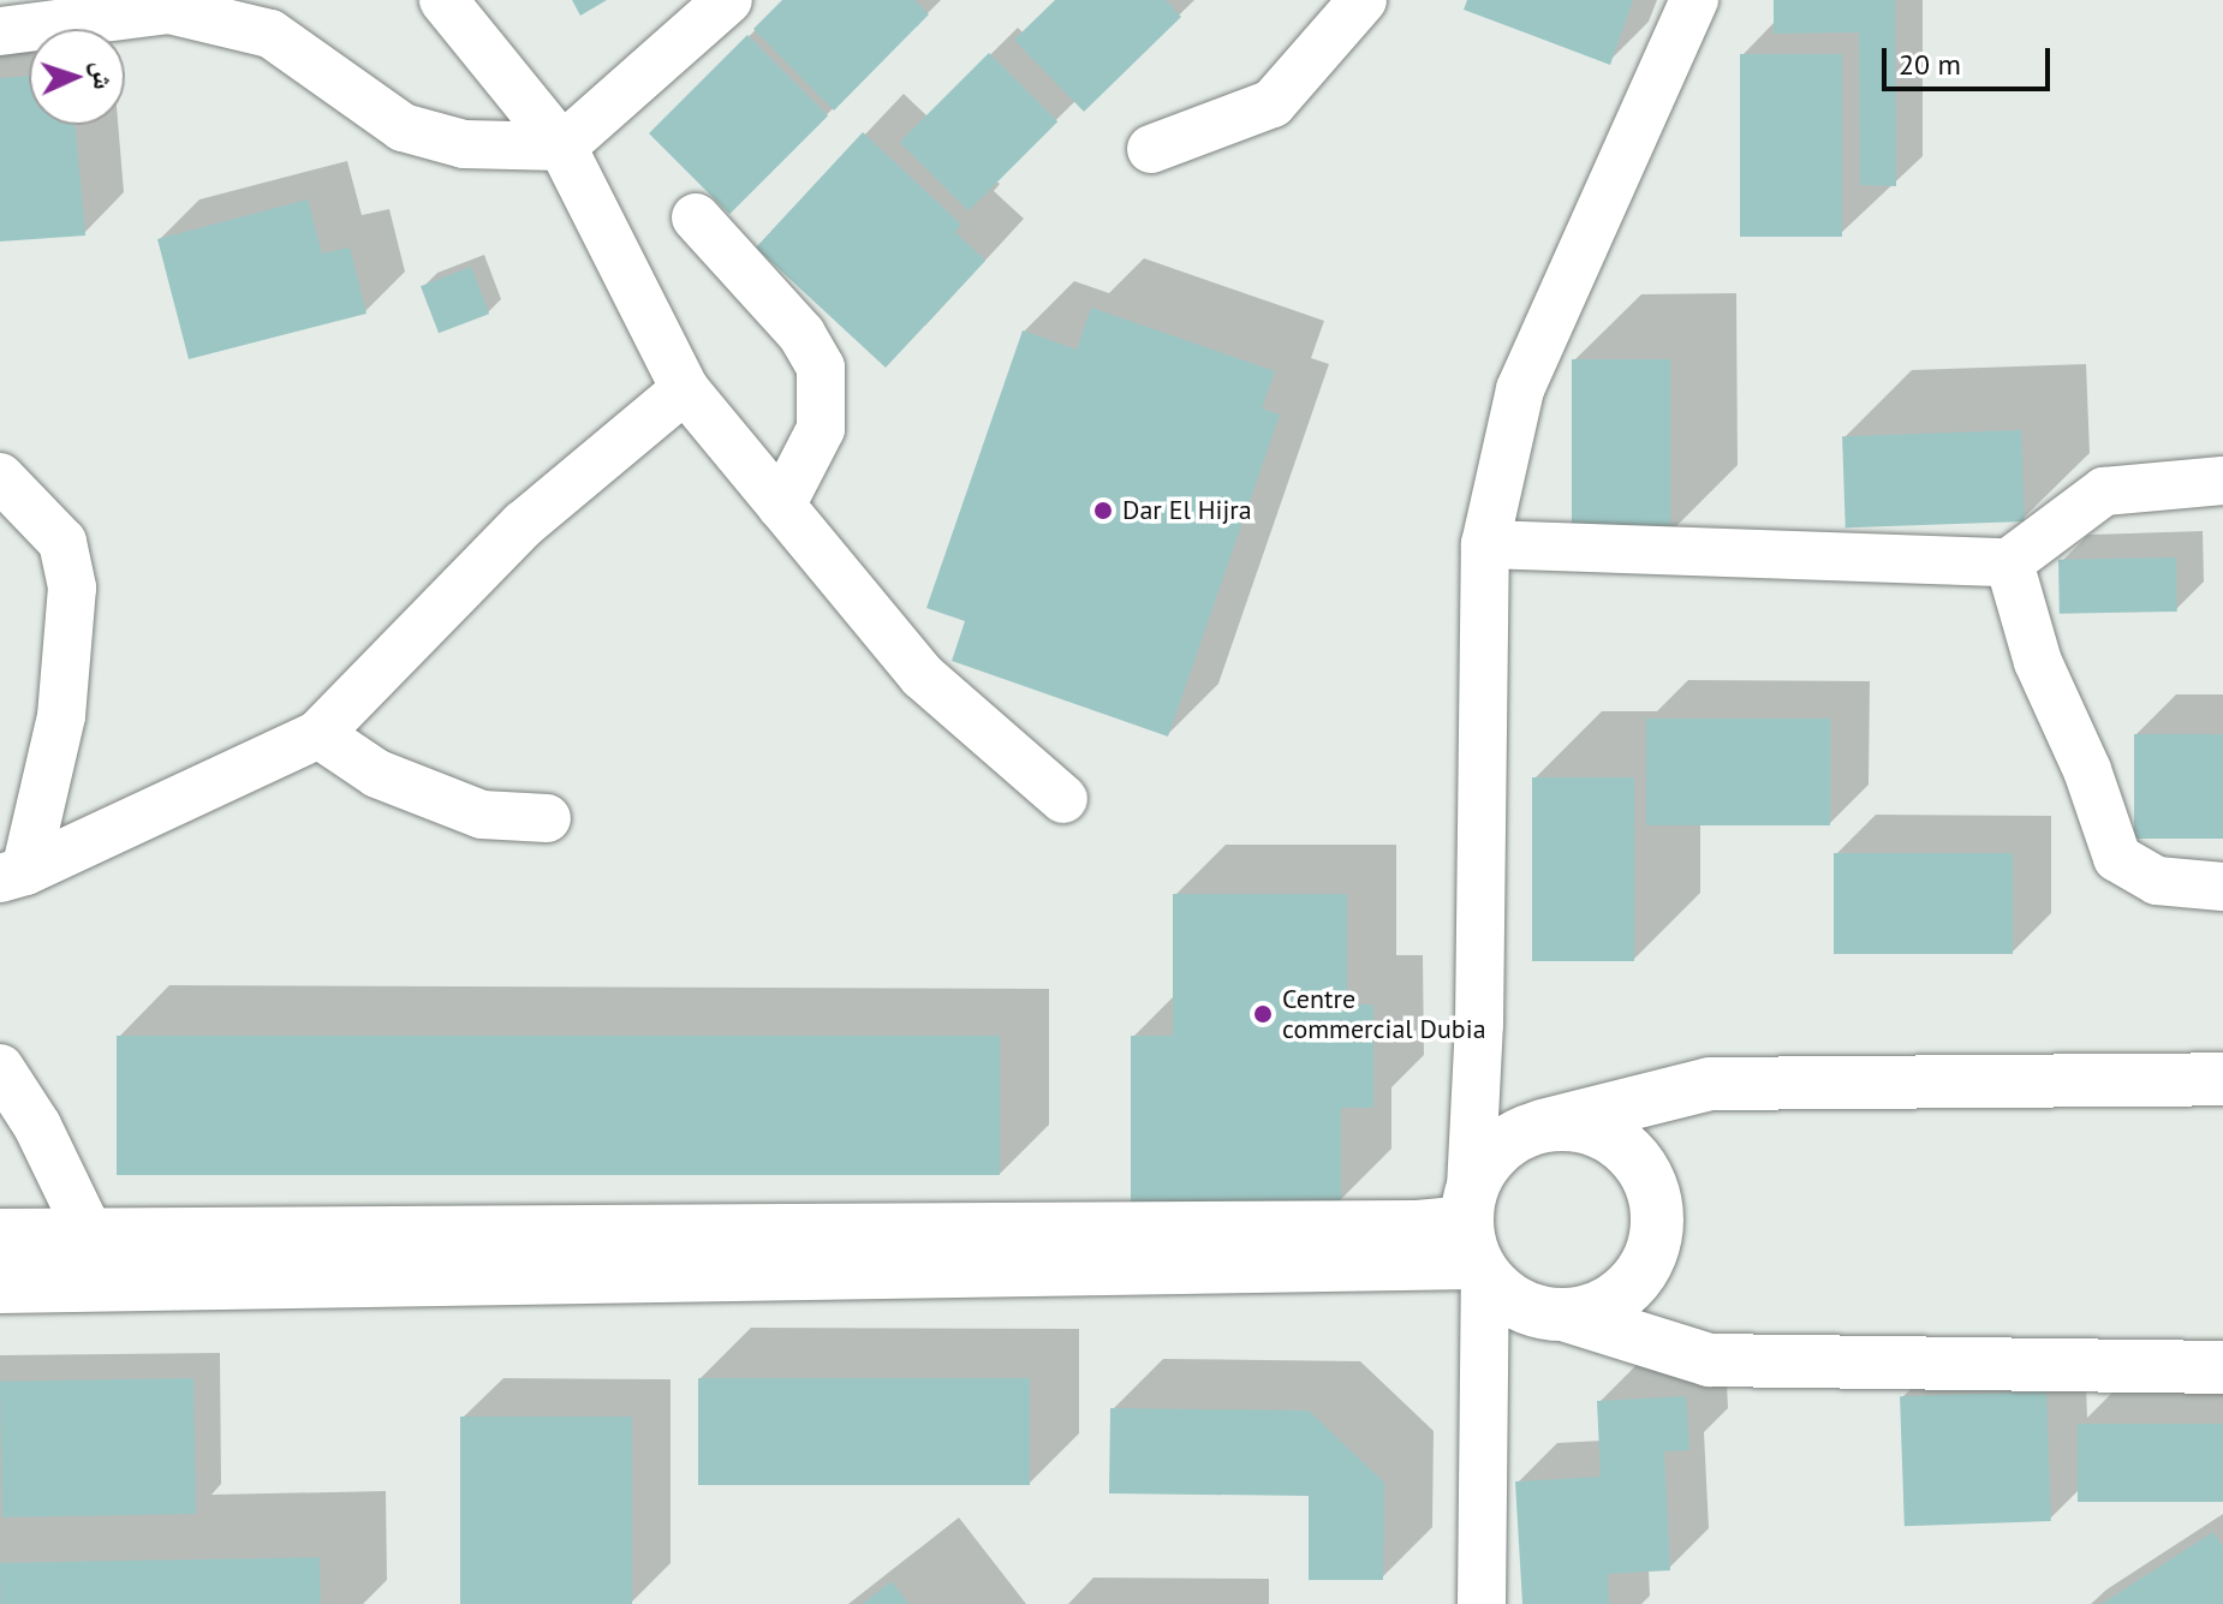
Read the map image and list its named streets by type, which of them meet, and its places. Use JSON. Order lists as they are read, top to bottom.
{
  "places": ["Dar El Hijra", "Centre commercial Dubia"],
  "scale_bar": "20 m",
  "north": "right"
}
